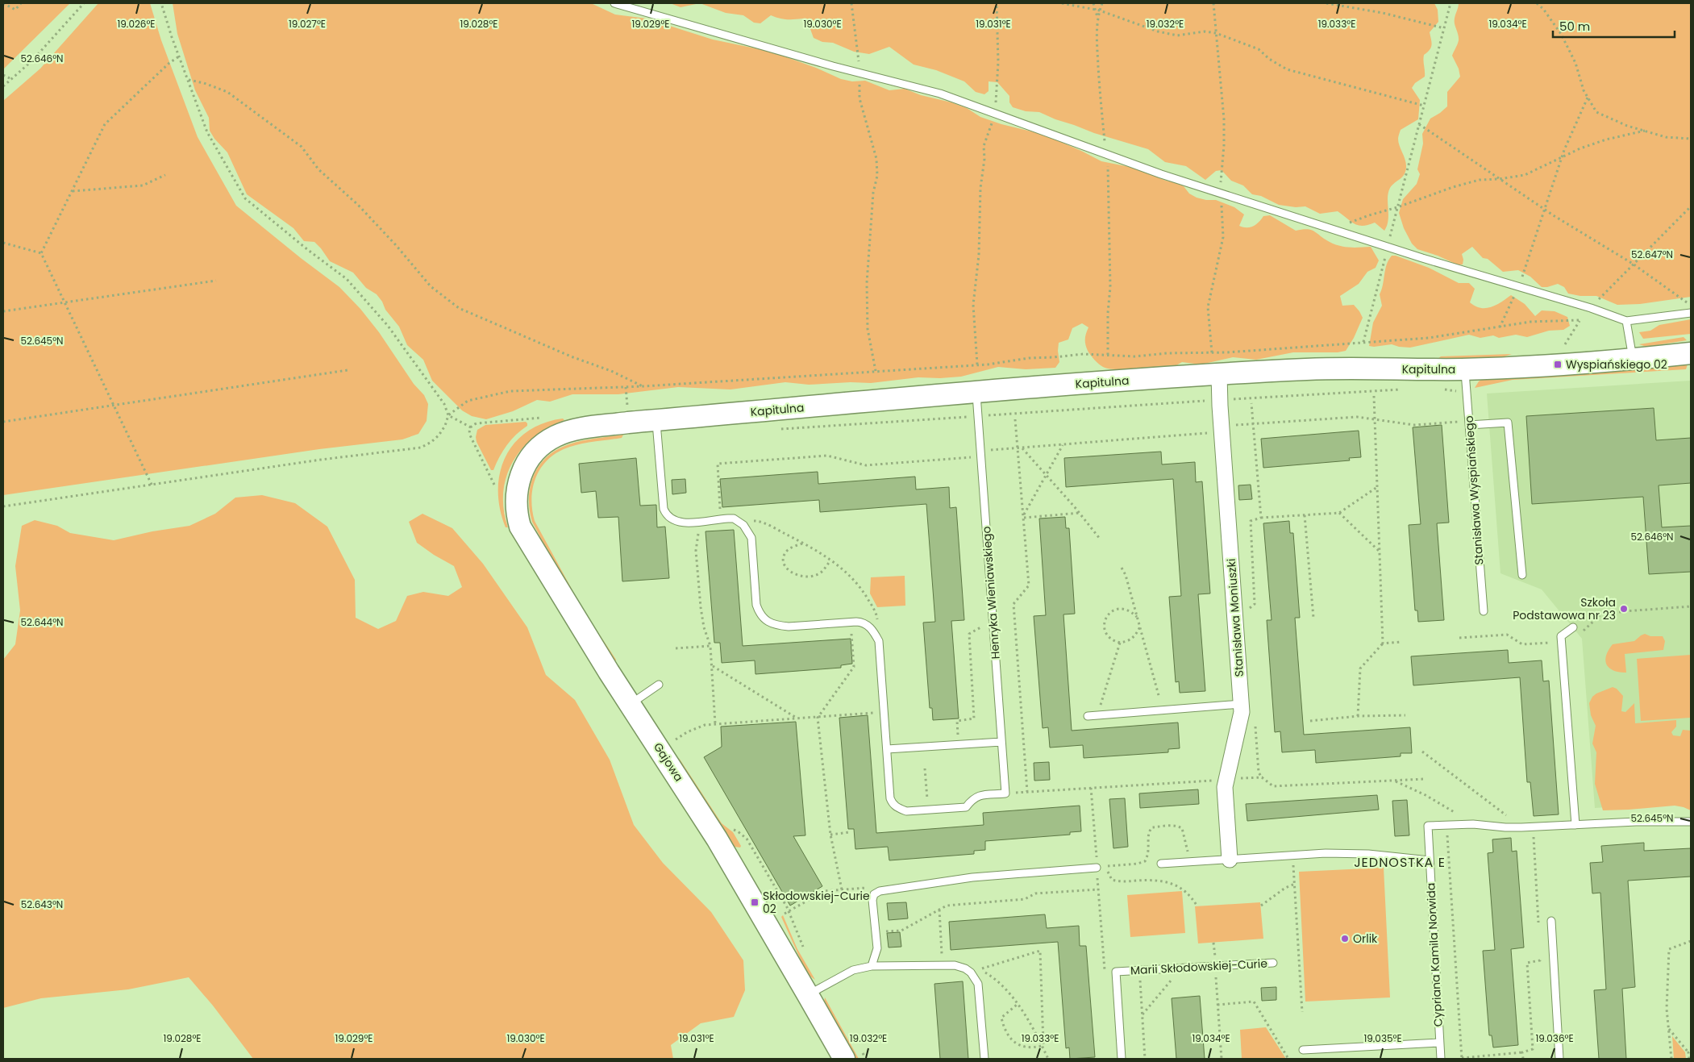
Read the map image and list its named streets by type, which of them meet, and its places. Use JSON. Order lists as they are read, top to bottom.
{
  "streets": {
    "street": ["Kapitulna", "Stanisława Moniuszki", "Gajowa"],
    "lane": [
      "Stanisława Wyspiańskiego",
      "Henryka Wieniawskiego",
      "Cypriana Kamila Norwida",
      "Marii Skłodowskiej-Curie"
    ]
  },
  "crossings": [
    ["Kapitulna", "Stanisława Wyspiańskiego"],
    ["Kapitulna", "Henryka Wieniawskiego"],
    ["Kapitulna", "Stanisława Moniuszki"],
    ["Kapitulna", "Gajowa"]
  ],
  "districts": ["JEDNOSTKA E"],
  "places": {
    "transit": ["Wyspiańskiego 02", "Skłodowskiej-Curie 02"],
    "other": ["Szkoła Podstawowa nr 23", "Orlik"]
  },
  "scale_bar": "50 m",
  "coordinates": [
    "19.026°E",
    "19.027°E",
    "19.028°E",
    "19.029°E",
    "19.030°E",
    "19.031°E",
    "19.032°E",
    "19.033°E",
    "19.034°E",
    "52.646°N",
    "52.647°N",
    "52.645°N",
    "52.644°N",
    "52.643°N",
    "19.035°E",
    "19.036°E"
  ]
}
